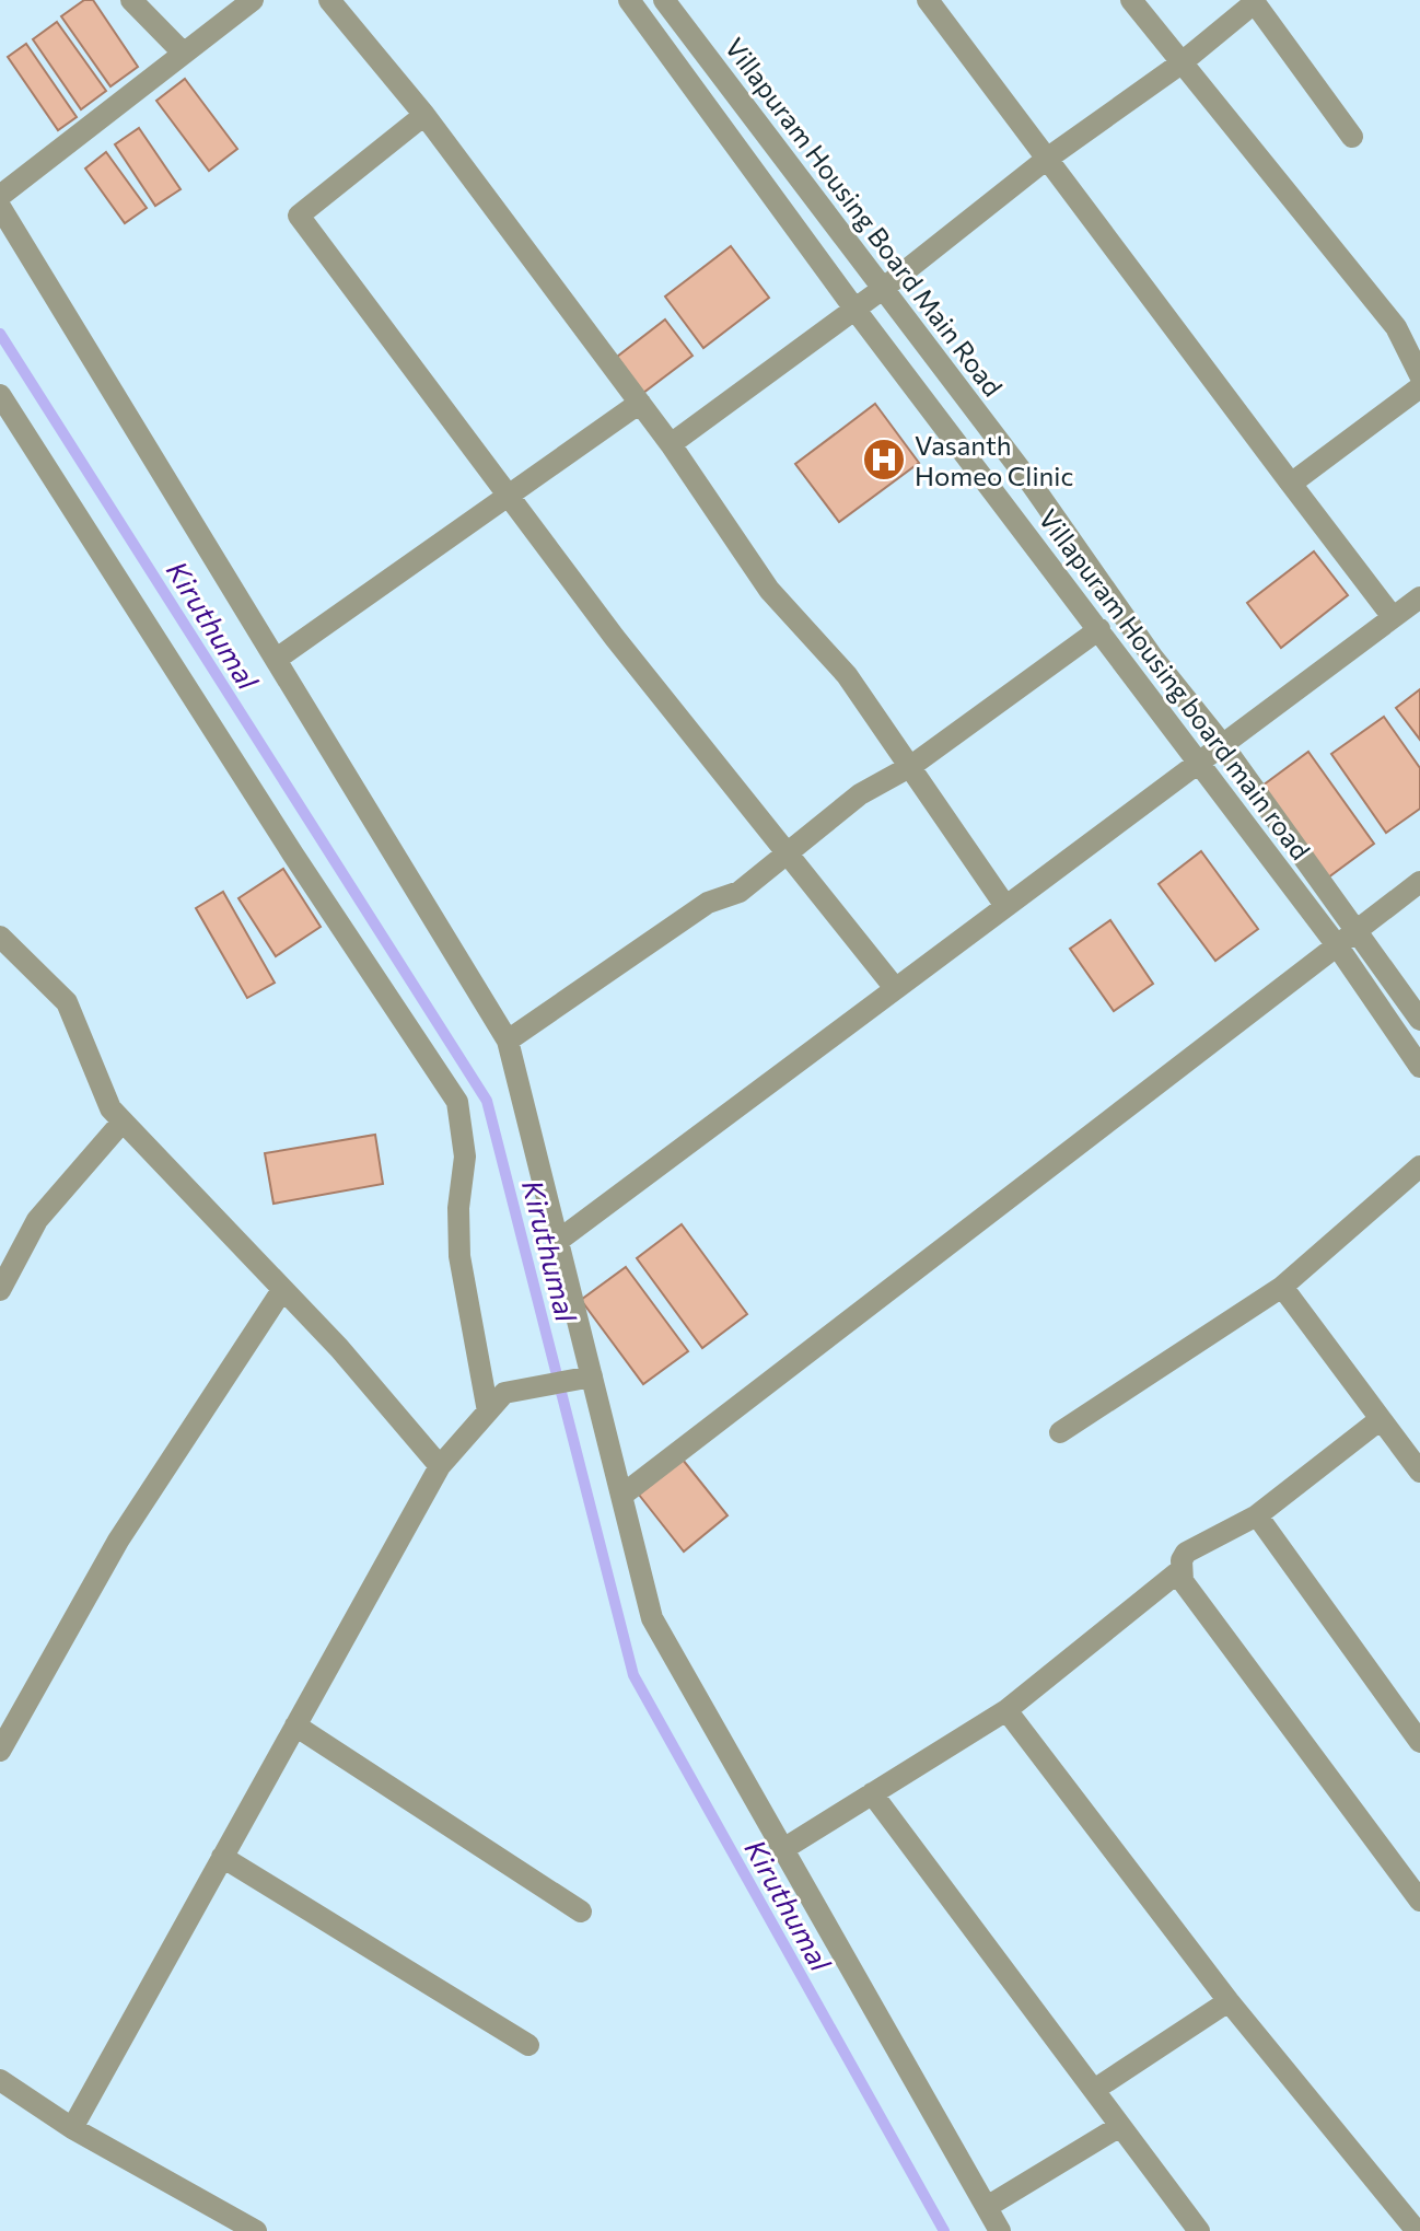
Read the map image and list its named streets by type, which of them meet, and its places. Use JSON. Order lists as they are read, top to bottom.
{
  "streets": {
    "street": ["Villapuram Housing Board Main Road", "Villapuram Housing board main road"]
  },
  "crossings": [
    ["Villapuram Housing Board Main Road", "Villapuram Housing board main road"]
  ],
  "water": ["Kiruthumal"],
  "places": {
    "hospital": ["Vasanth Homeo Clinic"]
  }
}
